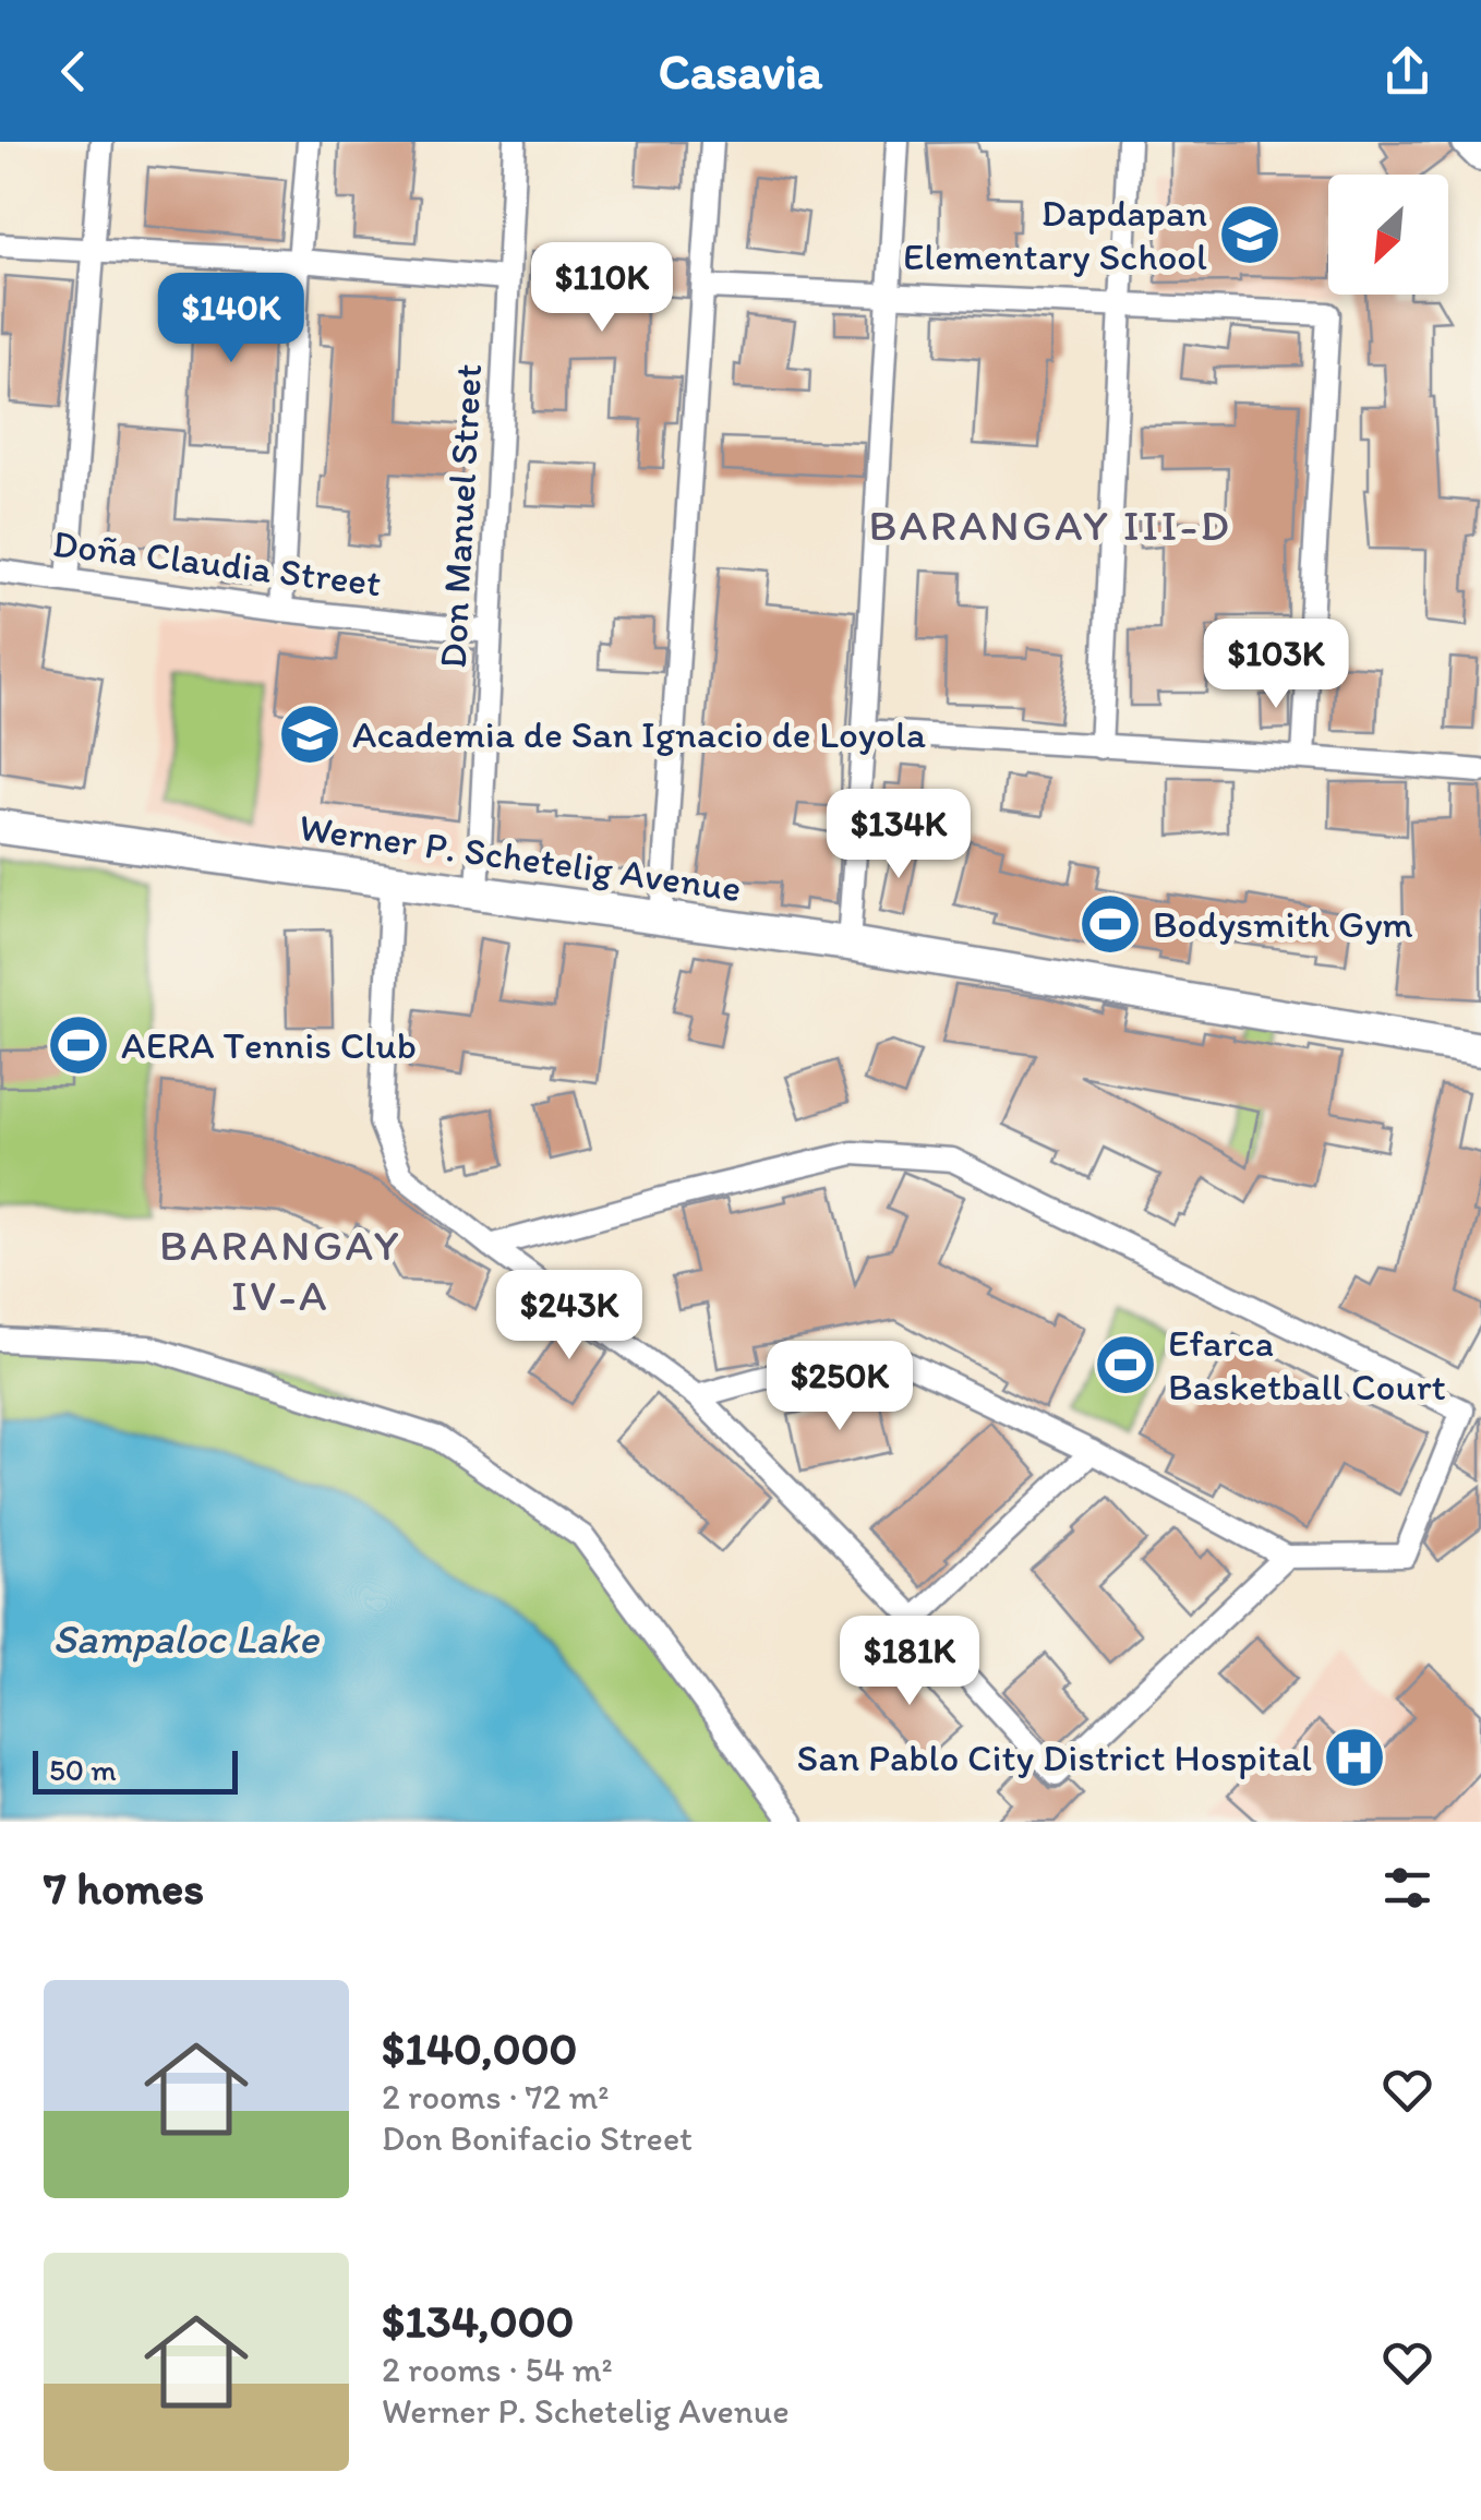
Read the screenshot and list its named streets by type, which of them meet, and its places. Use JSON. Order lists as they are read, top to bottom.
{
  "streets": {
    "main road": ["Werner P. Schetelig Avenue"],
    "street": ["Don Manuel Street", "Doña Claudia Street"]
  },
  "crossings": [
    ["Don Manuel Street", "Doña Claudia Street"],
    ["Don Manuel Street", "Werner P. Schetelig Avenue"]
  ],
  "districts": ["BARANGAY III-D", "BARANGAY IV-A"],
  "water": ["Sampaloc Lake"],
  "places": {
    "school or university": ["Dapdapan Elementary School", "Academia de San Ignacio de Loyola"],
    "sports": ["Bodysmith Gym", "AERA Tennis Club", "Efarca Basketball Court"],
    "hospital": ["San Pablo City District Hospital"]
  },
  "scale_bar": "50 m",
  "north": "bottom left",
  "page": {
    "header": "Casavia",
    "price": [
      "$110K",
      "$140K",
      "$103K",
      "$134K",
      "$243K",
      "$250K",
      "$181K"
    ],
    "scale": "50 m",
    "heading": "7 homes",
    "list": [
      {
        "name": "$140,000",
        "note": "2 rooms · 72 m² · Don Bonifacio Street"
      },
      {
        "name": "$134,000",
        "note": "2 rooms · 54 m² · Werner P. Schetelig Avenue"
      }
    ]
  }
}
